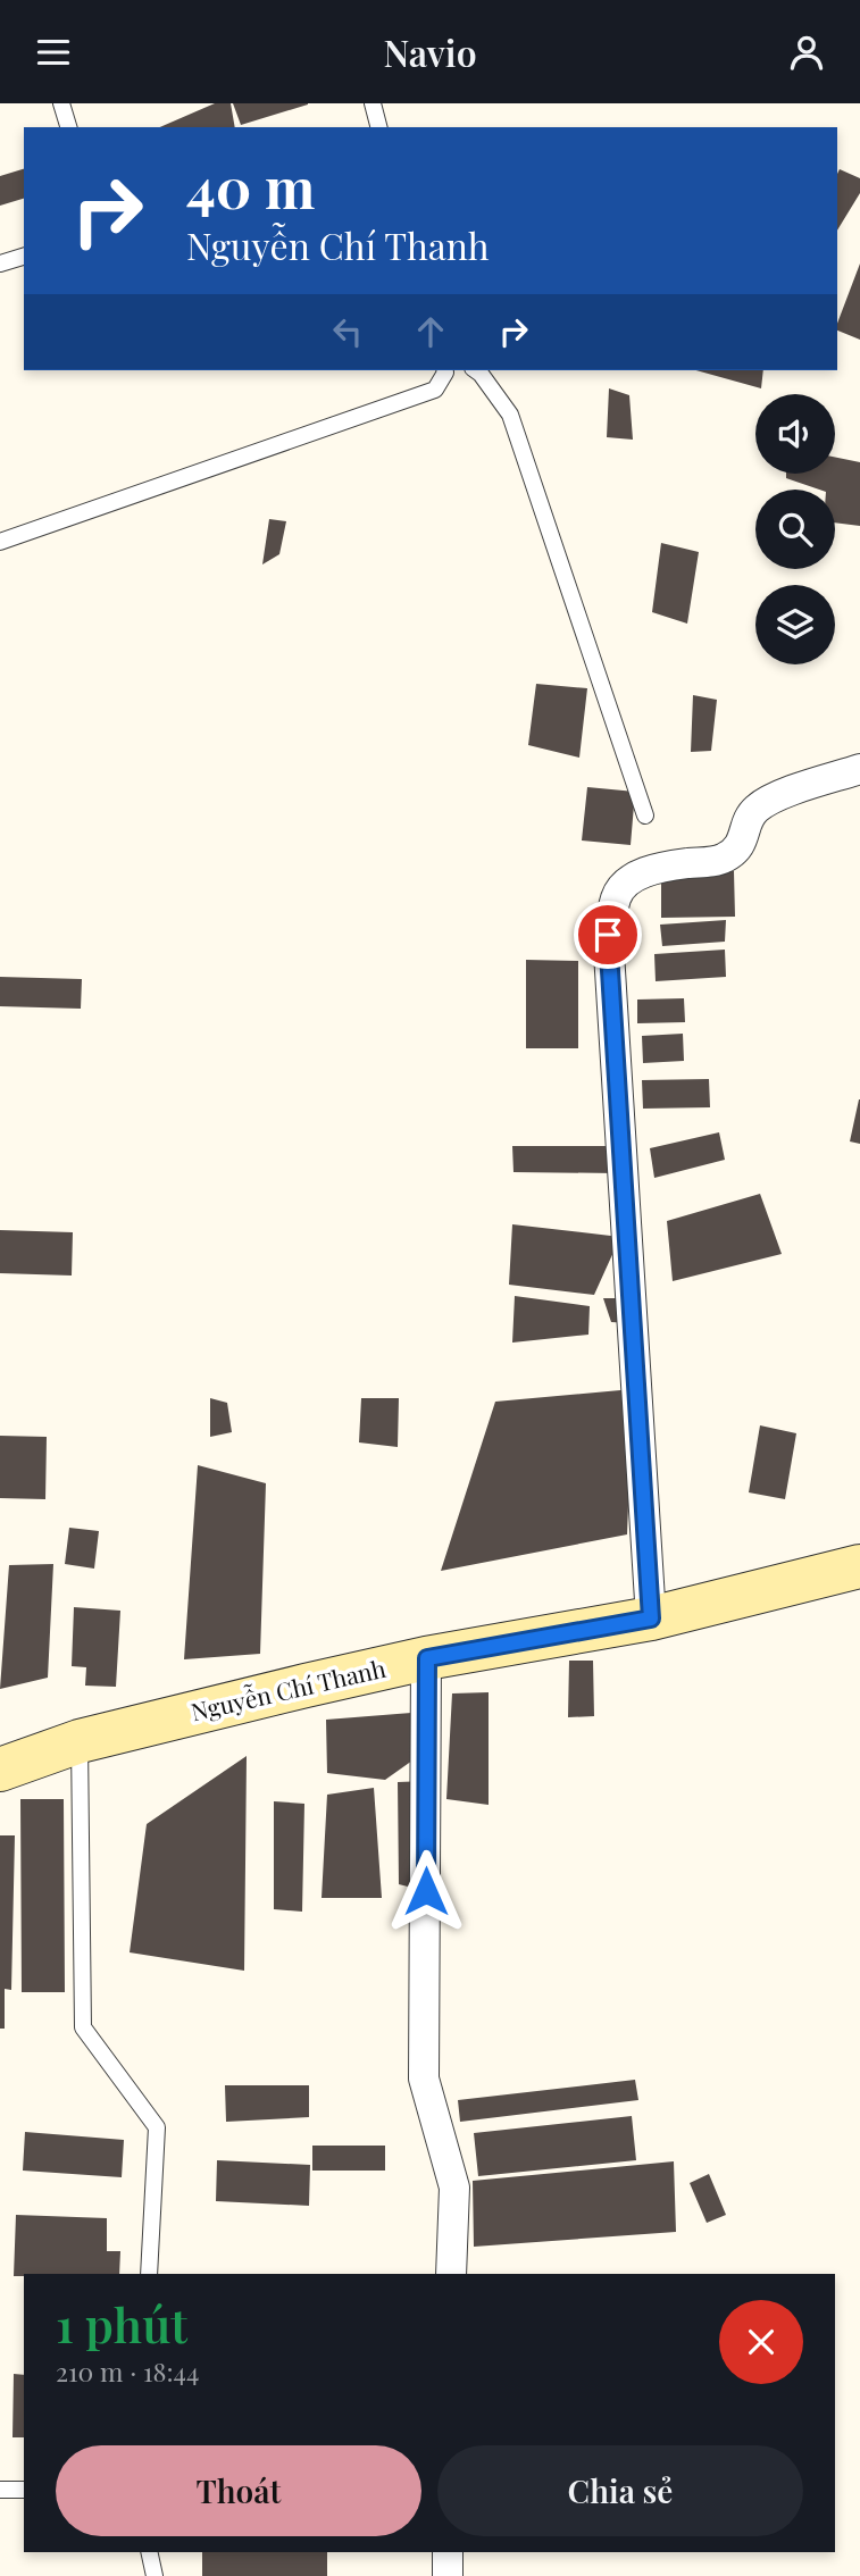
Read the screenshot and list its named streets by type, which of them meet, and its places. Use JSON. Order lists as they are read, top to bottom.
{
  "streets": {
    "main road": ["Nguyễn Chí Thanh"]
  },
  "page": {
    "header": "Navio",
    "turn": ["40 m", "Nguyễn Chí Thanh"],
    "heading": ["1 phút", "210 m · 18:44"],
    "buttons": ["Thoát", "Chia sẻ"]
  }
}
